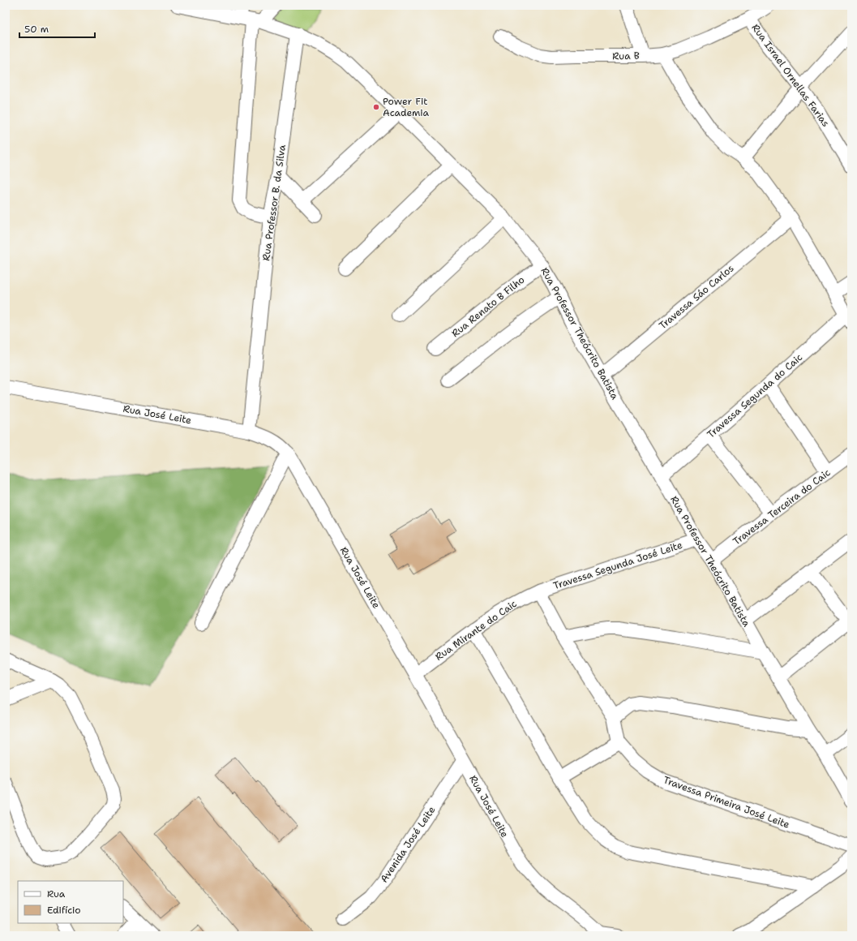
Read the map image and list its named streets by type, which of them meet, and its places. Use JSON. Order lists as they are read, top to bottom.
{
  "streets": {
    "street": [
      "Rua B",
      "Rua Israel Ornellas Farias",
      "Rua Professor B. da Silva",
      "Travessa Sáo Carlos",
      "Rua Renato B Filho",
      "Rua Professor Theócrito Batista",
      "Travessa Segunda do Caic",
      "Rua José Leite",
      "Travessa Terceira do Caic",
      "Travessa Segunda José Leite",
      "Rua Mirante do Caic",
      "Travessa Primeira José Leite",
      "Avenida José Leite"
    ]
  },
  "crossings": [
    ["Rua B", "Rua Israel Ornellas Farias"],
    ["Rua Professor B. da Silva", "Rua Professor Theócrito Batista"],
    ["Rua Professor B. da Silva", "Rua José Leite"],
    ["Travessa Sáo Carlos", "Rua Professor Theócrito Batista"],
    ["Rua Renato B Filho", "Rua Professor Theócrito Batista"],
    ["Rua Professor Theócrito Batista", "Travessa Segunda do Caic"],
    ["Rua Professor Theócrito Batista", "Travessa Terceira do Caic"],
    ["Rua Professor Theócrito Batista", "Travessa Segunda José Leite"],
    ["Rua José Leite", "Rua Mirante do Caic"],
    ["Rua José Leite", "Avenida José Leite"],
    ["Travessa Segunda José Leite", "Rua Mirante do Caic"],
    ["Travessa Segunda José Leite", "Travessa Primeira José Leite"],
    ["Rua Mirante do Caic", "Travessa Primeira José Leite"]
  ],
  "places": ["Power Fit Academia"],
  "legend": ["Rua", "Edifício"],
  "scale_bar": "50 m"
}
